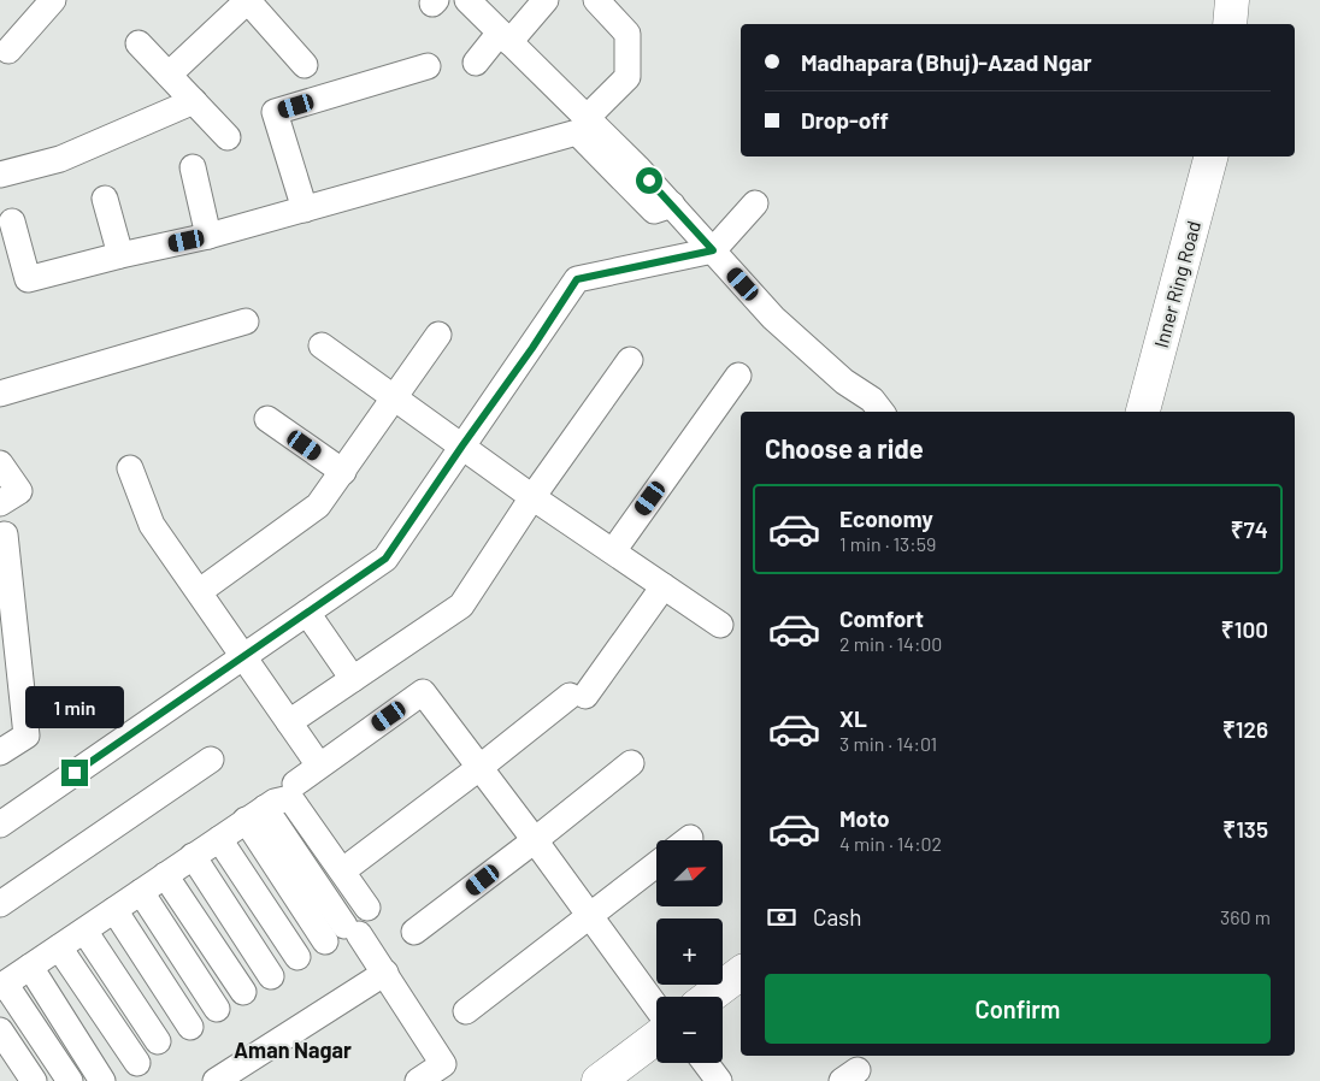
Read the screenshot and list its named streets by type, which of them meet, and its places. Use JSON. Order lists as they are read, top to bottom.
{
  "streets": {
    "main road": ["Inner Ring Road"]
  },
  "districts": ["Aman Nagar"],
  "north": "top right",
  "page": {
    "banner": ["Madhapara (Bhuj)-Azad Ngar", "Drop-off"],
    "heading": "Choose a ride",
    "list": [
      {
        "name": "Economy",
        "note": "1 min · 13:59",
        "value": "₹74"
      },
      {
        "name": "Comfort",
        "note": "2 min · 14:00",
        "value": "₹100"
      },
      {
        "name": "XL",
        "note": "3 min · 14:01",
        "value": "₹126"
      },
      {
        "name": "Moto",
        "note": "4 min · 14:02",
        "value": "₹135"
      }
    ],
    "bubble": "1 min",
    "map_buttons": ["+", "−"],
    "pay": ["Cash", "360 m"],
    "buttons": "Confirm"
  }
}
